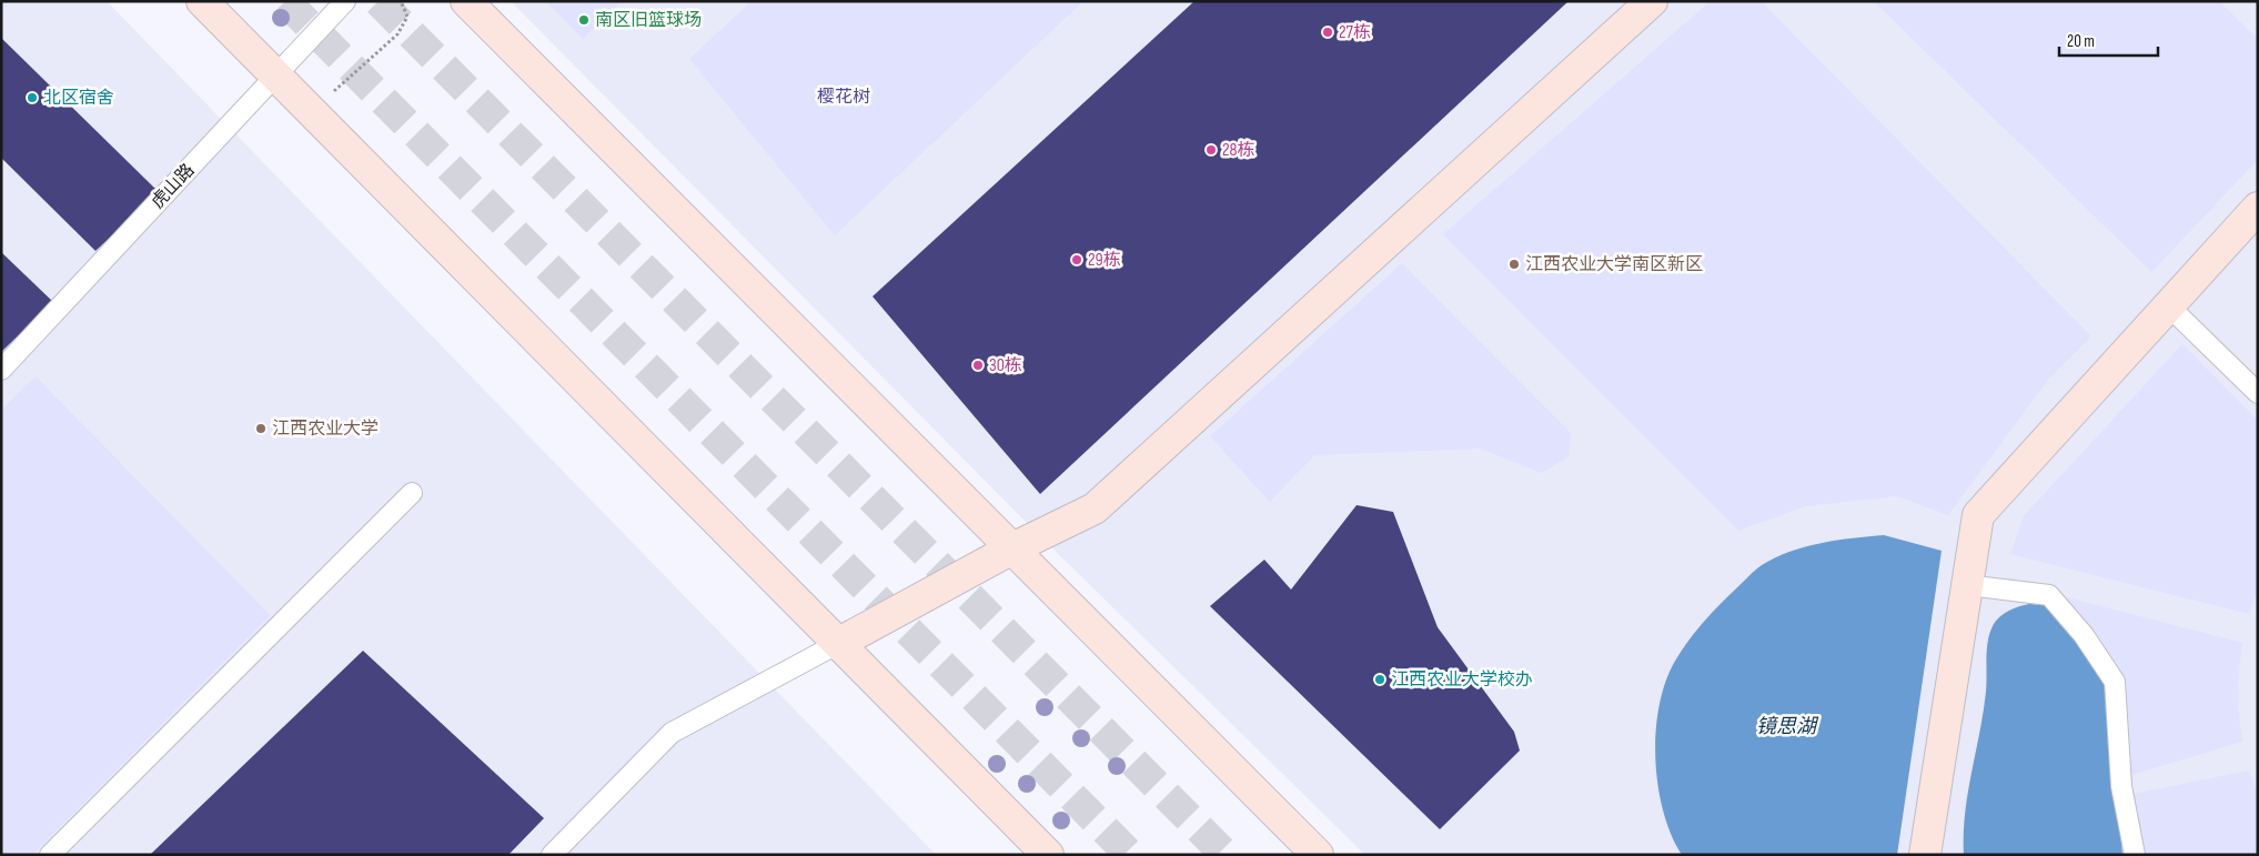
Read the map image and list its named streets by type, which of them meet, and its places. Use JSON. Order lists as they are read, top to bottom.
{
  "streets": {
    "lane": ["虎山路"]
  },
  "water": ["镜思湖"],
  "parks": ["樱花树"],
  "places": [
    "南区旧篮球场",
    "27栋",
    "北区宿舍",
    "28栋",
    "29栋",
    "江西农业大学南区新区",
    "30栋",
    "江西农业大学",
    "江西农业大学校办"
  ],
  "scale_bar": "20 m"
}
